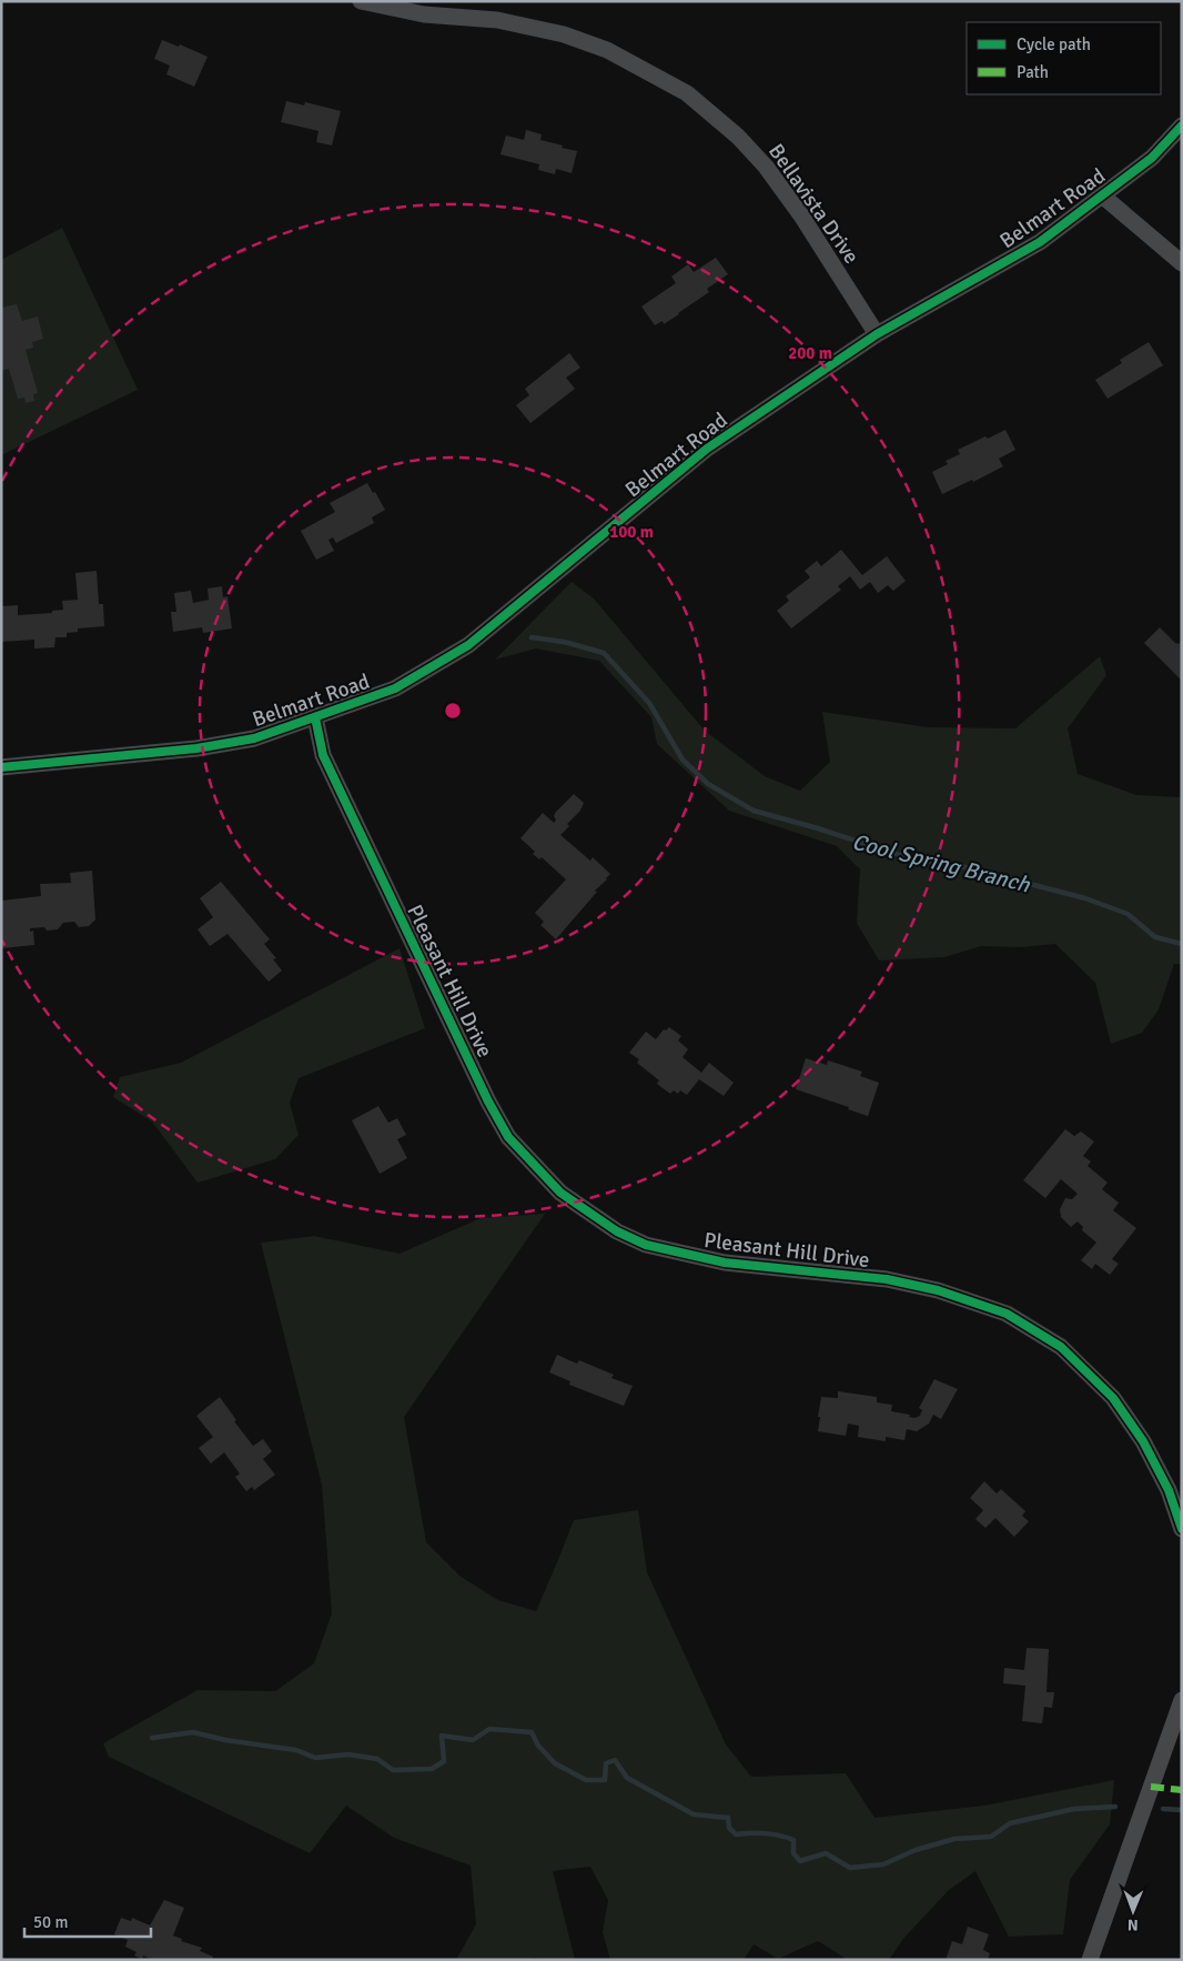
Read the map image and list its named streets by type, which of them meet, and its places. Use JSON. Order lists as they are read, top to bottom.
{
  "streets": {
    "street": ["Bellavista Drive", "Belmart Road", "Pleasant Hill Drive"]
  },
  "crossings": [
    ["Bellavista Drive", "Belmart Road"],
    ["Belmart Road", "Pleasant Hill Drive"]
  ],
  "water": ["Cool Spring Branch"],
  "legend": ["Cycle path", "Path"],
  "scale_bar": "50 m",
  "north": "bottom",
  "rings": ["200 m", "100 m"]
}
